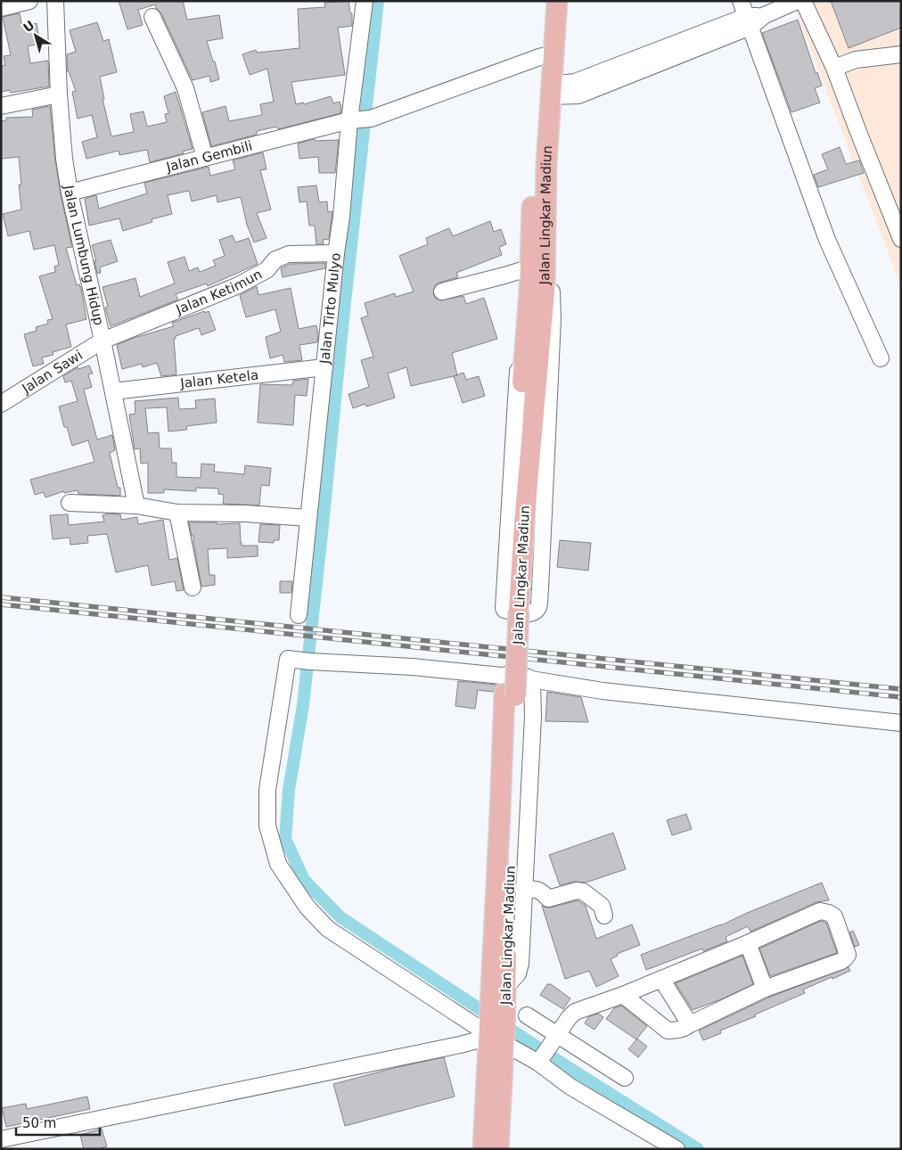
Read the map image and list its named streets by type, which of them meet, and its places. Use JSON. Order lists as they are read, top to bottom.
{
  "streets": {
    "main road": ["Jalan Lingkar Madiun"],
    "street": [
      "Jalan Gembili",
      "Jalan Lumbung Hidup",
      "Jalan Ketimun",
      "Jalan Tirto Mulyo",
      "Jalan Sawi",
      "Jalan Ketela"
    ]
  },
  "crossings": [
    ["Jalan Gembili", "Jalan Lingkar Madiun"],
    ["Jalan Gembili", "Jalan Lumbung Hidup"],
    ["Jalan Gembili", "Jalan Tirto Mulyo"],
    ["Jalan Lumbung Hidup", "Jalan Ketimun"],
    ["Jalan Lumbung Hidup", "Jalan Sawi"],
    ["Jalan Lumbung Hidup", "Jalan Ketela"],
    ["Jalan Ketimun", "Jalan Tirto Mulyo"],
    ["Jalan Ketimun", "Jalan Sawi"],
    ["Jalan Tirto Mulyo", "Jalan Ketela"]
  ],
  "scale_bar": "50 m",
  "north": "top left"
}
